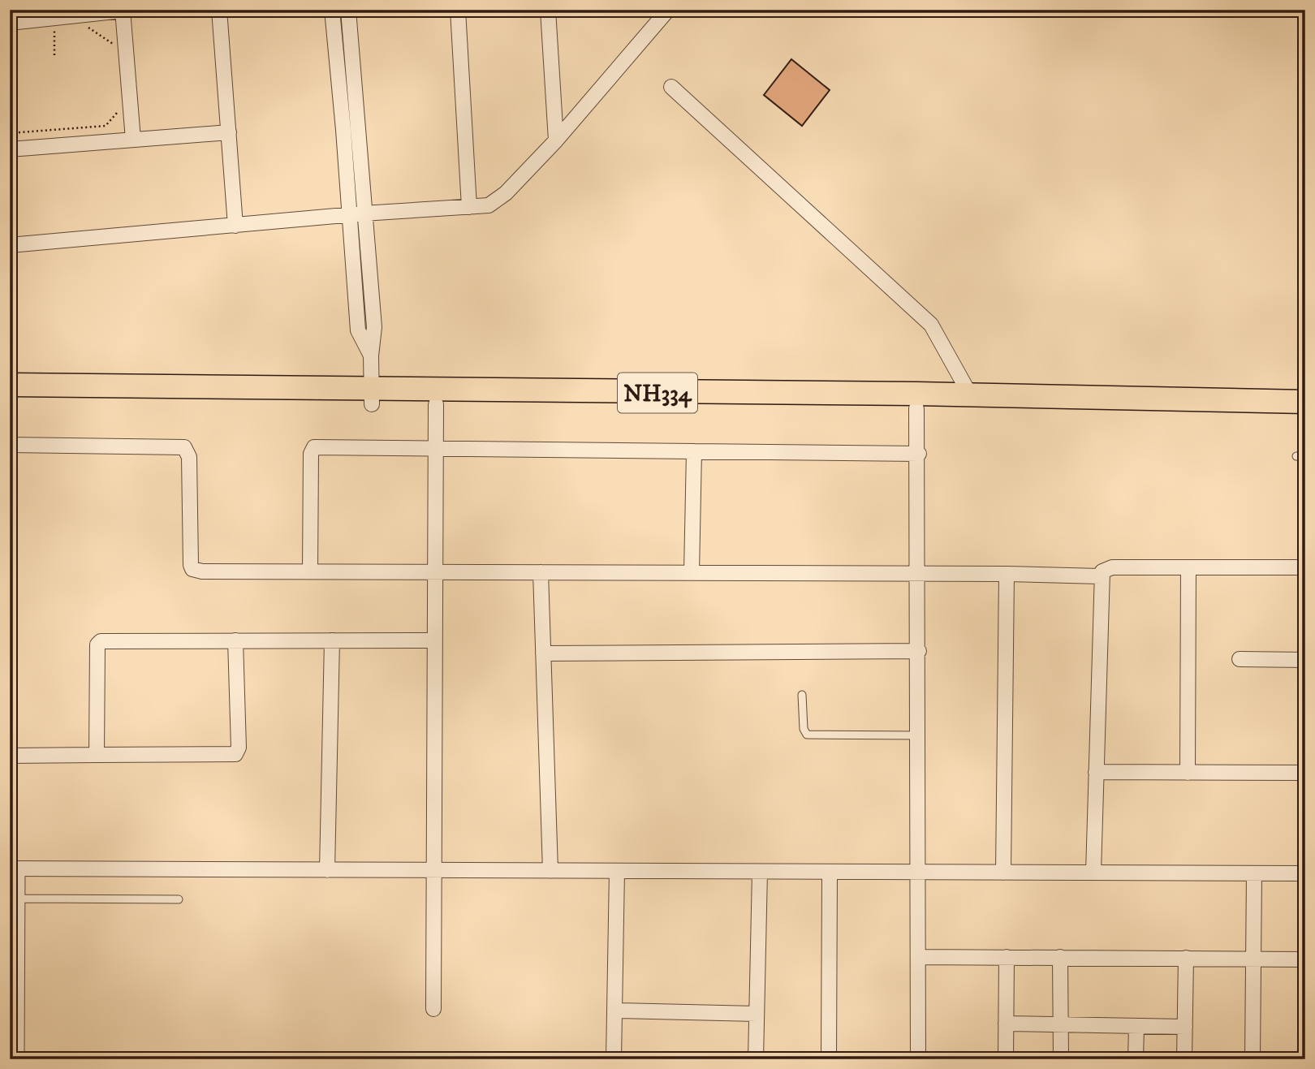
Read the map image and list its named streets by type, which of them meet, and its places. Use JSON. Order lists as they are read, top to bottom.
{
  "streets": {
    "highway": ["NH334"]
  }
}
